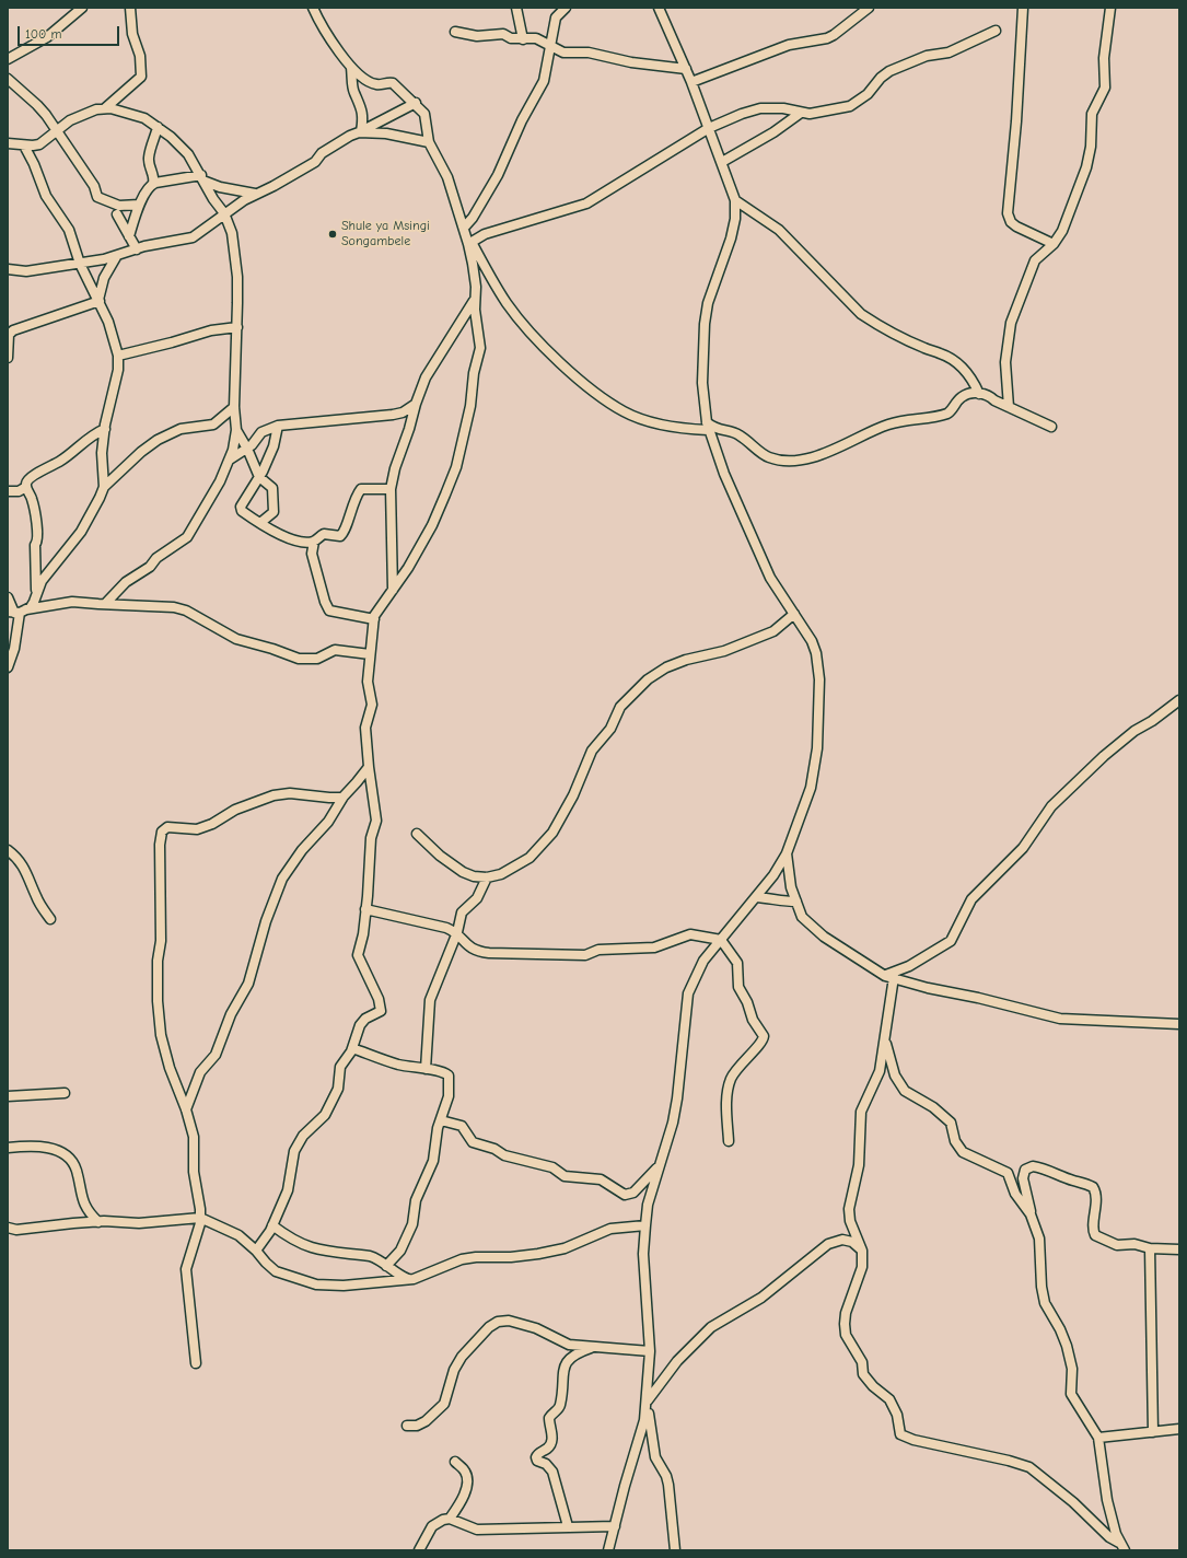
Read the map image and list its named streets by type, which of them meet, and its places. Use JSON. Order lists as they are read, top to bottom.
{
  "places": ["Shule ya Msingi Songambele"],
  "scale_bar": "100 m"
}
